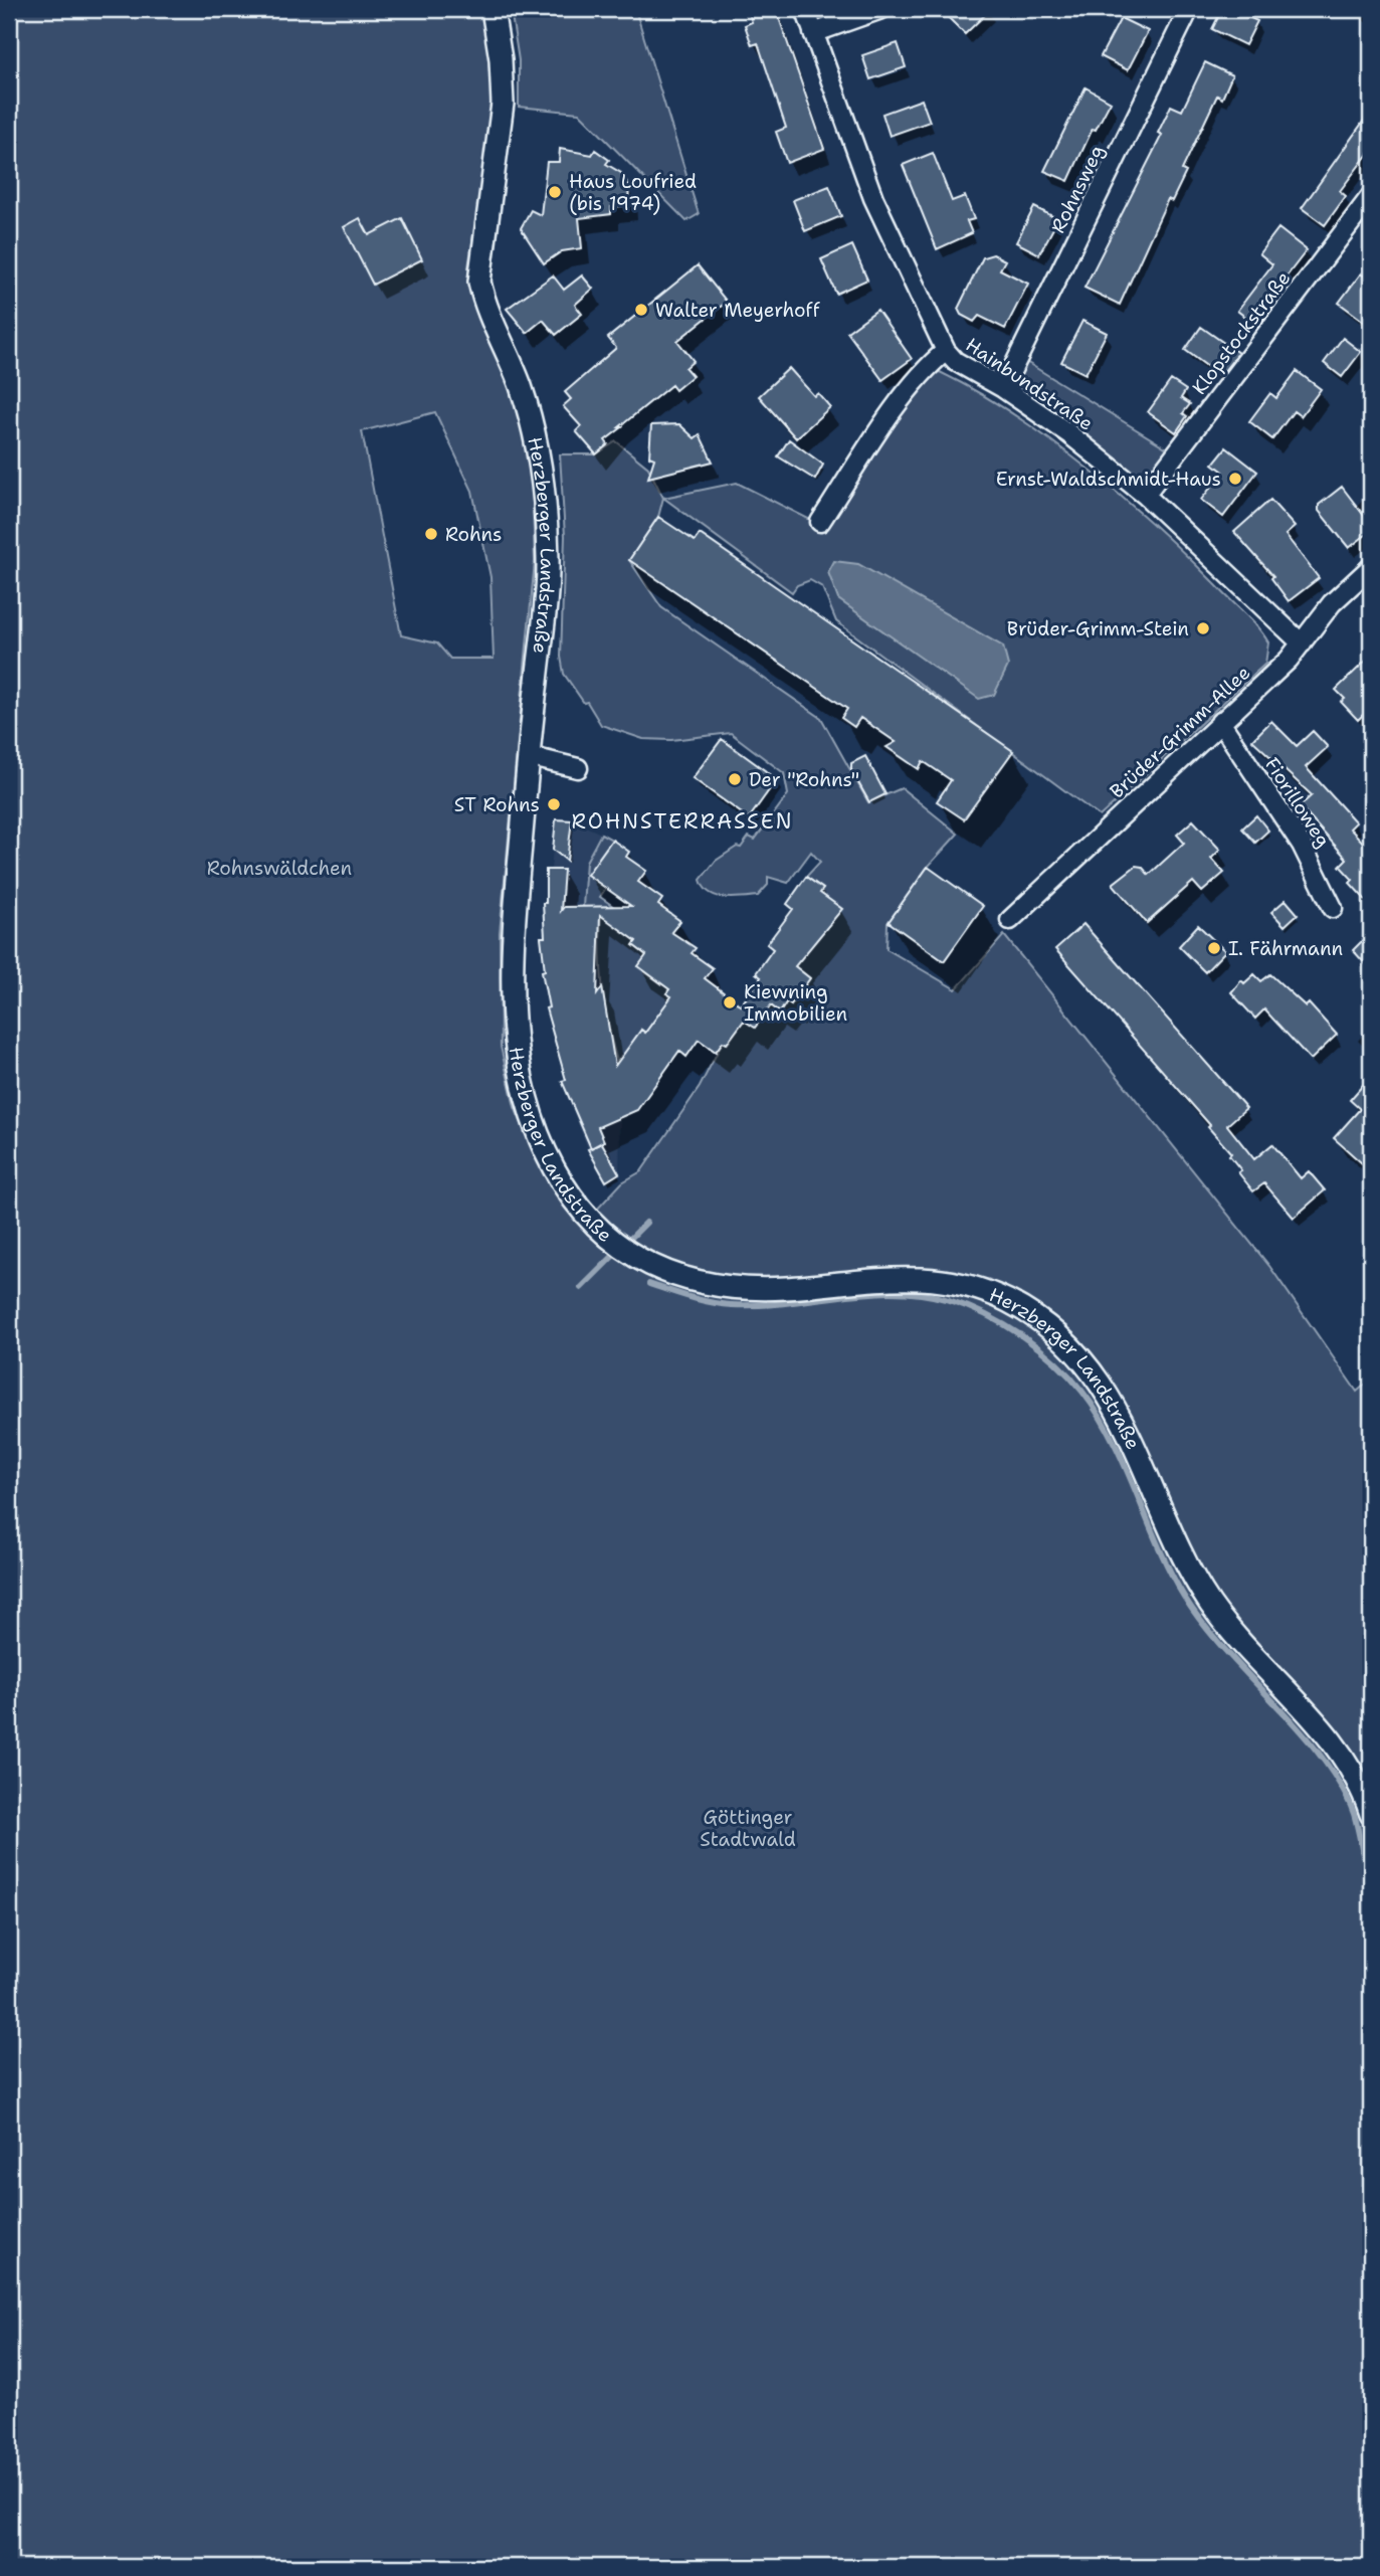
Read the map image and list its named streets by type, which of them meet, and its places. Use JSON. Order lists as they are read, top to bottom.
{
  "streets": {
    "street": [
      "Rohnsweg",
      "Klopstockstraße",
      "Hainbundstraße",
      "Herzberger Landstraße",
      "Brüder-Grimm-Allee",
      "Fiorilloweg"
    ]
  },
  "crossings": [
    ["Rohnsweg", "Hainbundstraße"],
    ["Klopstockstraße", "Hainbundstraße"],
    ["Hainbundstraße", "Brüder-Grimm-Allee"],
    ["Brüder-Grimm-Allee", "Fiorilloweg"]
  ],
  "districts": ["ROHNSTERRASSEN"],
  "parks": ["Rohnswäldchen", "Göttinger Stadtwald"],
  "places": [
    "Haus Loufried (bis 1974)",
    "Walter Meyerhoff",
    "Ernst-Waldschmidt-Haus",
    "Rohns",
    "Brüder-Grimm-Stein",
    "Der \"Rohns\"",
    "ST Rohns",
    "I. Fährmann",
    "Kiewning Immobilien"
  ]
}
